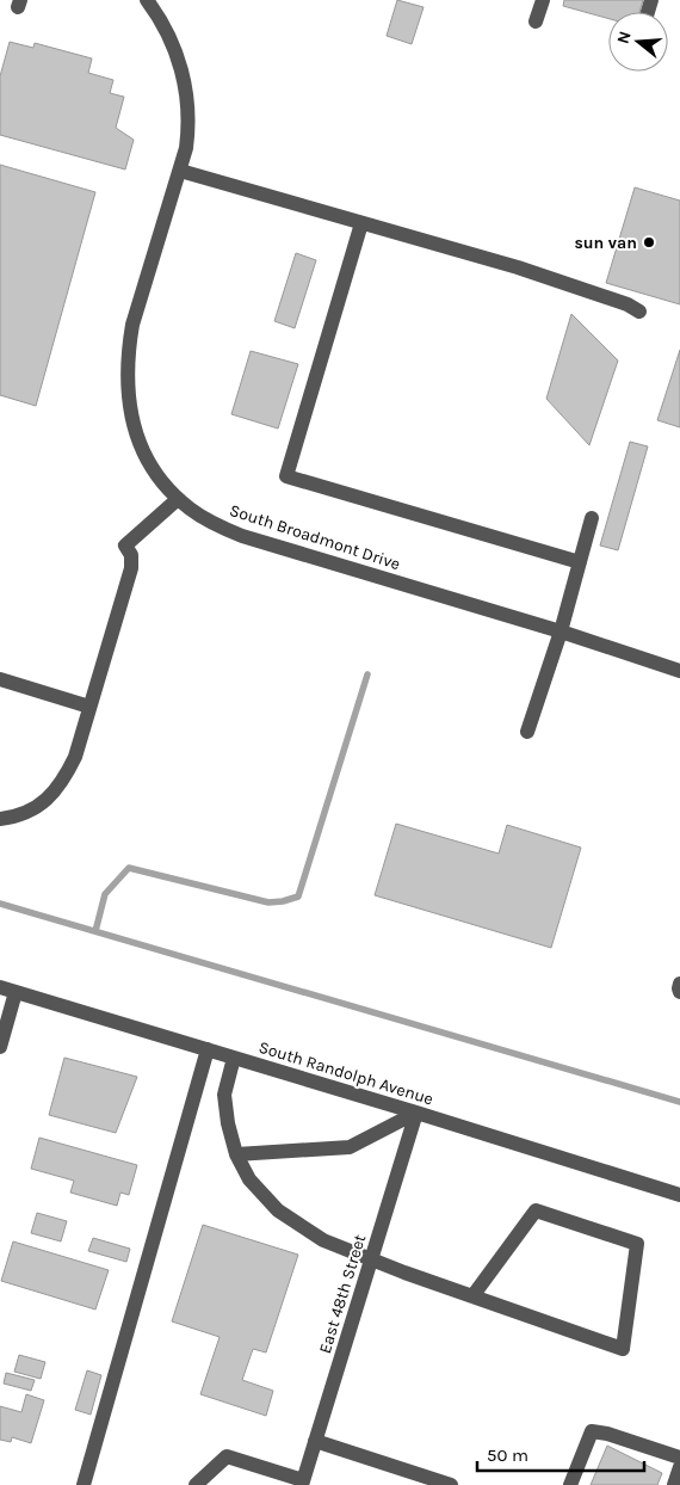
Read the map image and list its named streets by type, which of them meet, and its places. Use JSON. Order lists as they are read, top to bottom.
{
  "streets": {
    "street": ["South Broadmont Drive", "South Randolph Avenue", "East 48th Street"]
  },
  "crossings": [
    ["South Randolph Avenue", "East 48th Street"]
  ],
  "places": ["sun van"],
  "scale_bar": "50 m",
  "north": "left"
}
